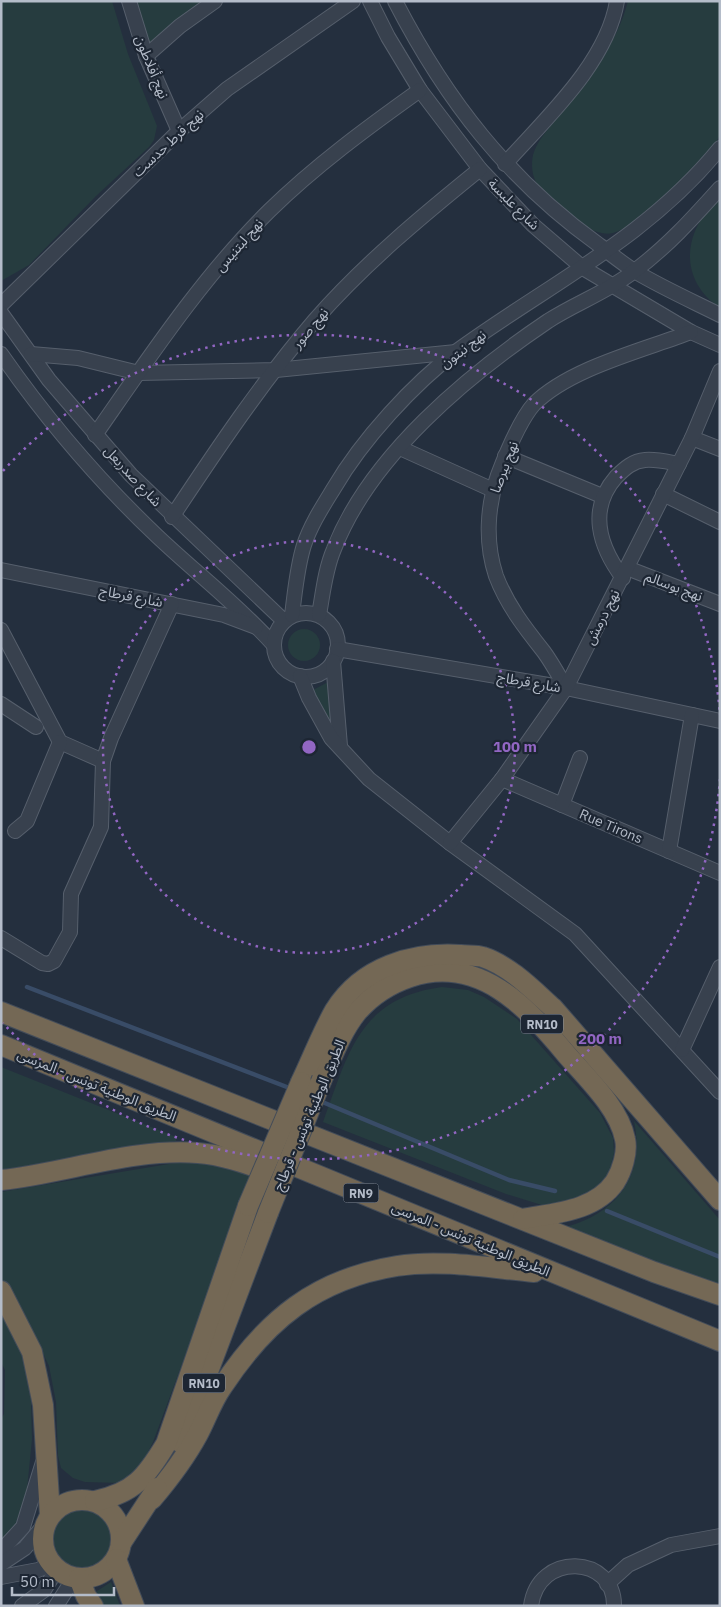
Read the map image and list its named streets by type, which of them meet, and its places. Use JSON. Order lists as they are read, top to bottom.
{
  "streets": {
    "highway": [
      "RN10",
      "الطريق الوطنية تونس - المرسى",
      "الطريق الوطنية تونس - قرطاج",
      "RN9"
    ],
    "street": [
      "نهج أفلاطون",
      "نهج قرط حدست",
      "شارع عليسة",
      "نهج لبتنيس",
      "نهج صور",
      "نهج نبتون",
      "نهج بيرصا",
      "شارع صدربعل",
      "نهج بوسالم",
      "شارع قرطاج",
      "نهج درمش",
      "Rue Tirons"
    ]
  },
  "crossings": [
    ["نهج أفلاطون", "نهج قرط حدست"],
    ["شارع عليسة", "نهج لبتنيس"],
    ["شارع عليسة", "نهج صور"],
    ["شارع عليسة", "نهج نبتون"],
    ["شارع عليسة", "نهج بيرصا"],
    ["نهج لبتنيس", "شارع صدربعل"],
    ["نهج صور", "شارع صدربعل"],
    ["نهج نبتون", "شارع صدربعل"],
    ["نهج نبتون", "شارع قرطاج"],
    ["نهج بيرصا", "شارع قرطاج"],
    ["نهج بيرصا", "نهج درمش"],
    ["شارع صدربعل", "شارع قرطاج"],
    ["نهج بوسالم", "نهج درمش"],
    ["شارع قرطاج", "نهج درمش"],
    ["نهج درمش", "Rue Tirons"],
    ["الطريق الوطنية تونس - قرطاج", "RN9"]
  ],
  "scale_bar": "50 m",
  "rings": ["100 m", "200 m"]
}
